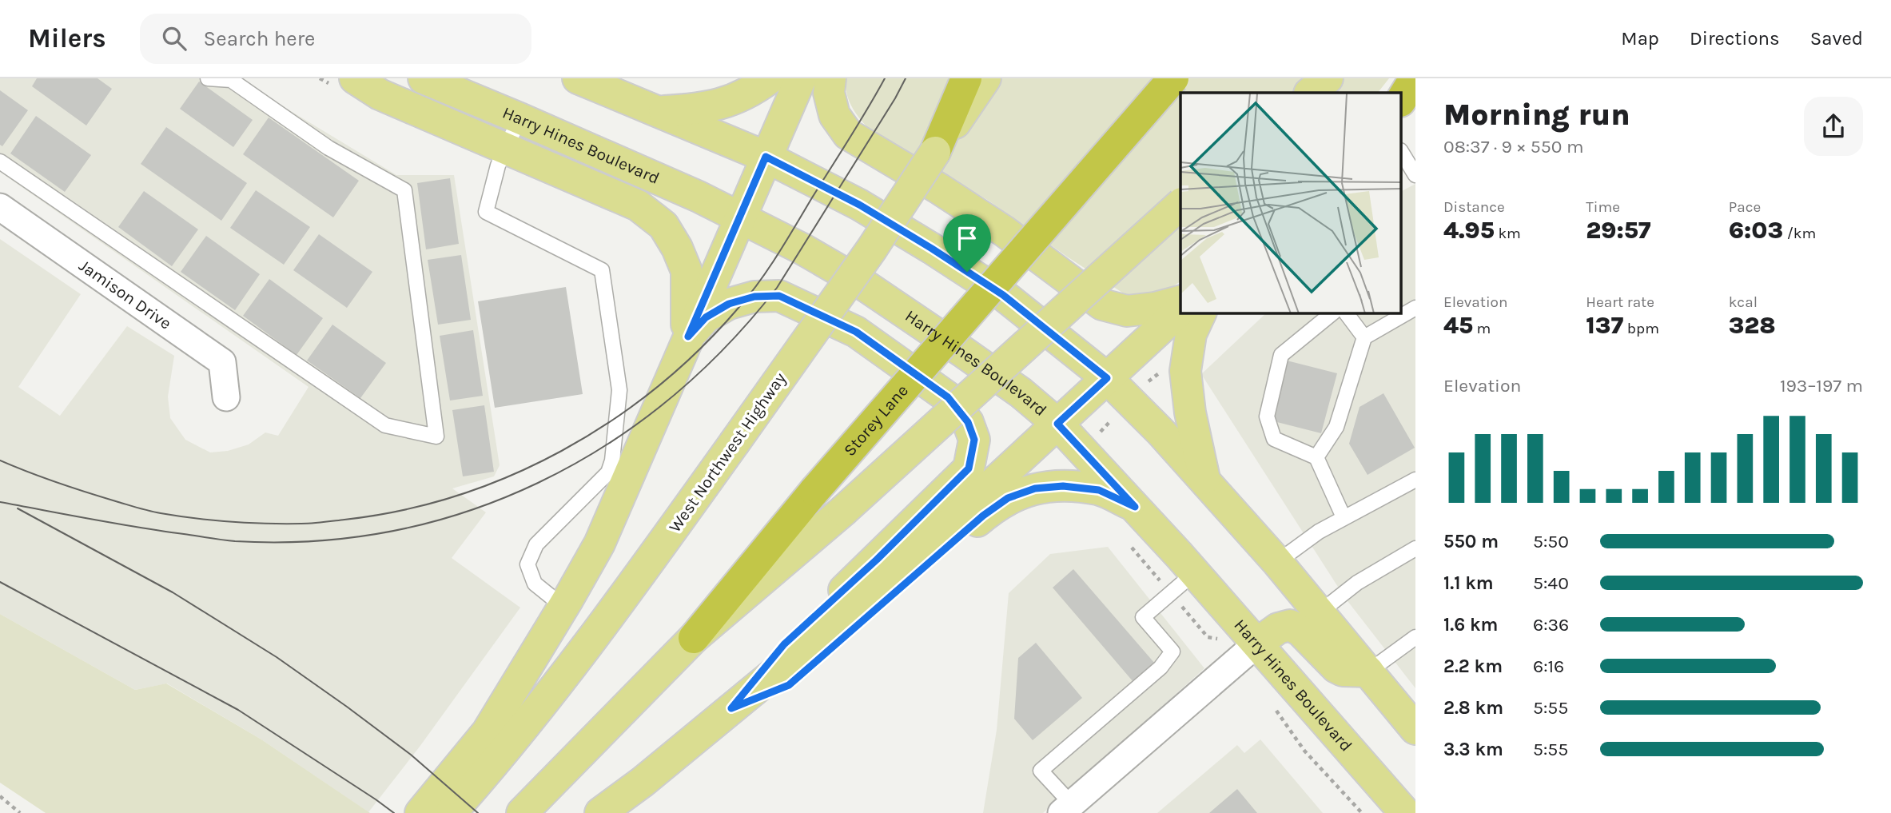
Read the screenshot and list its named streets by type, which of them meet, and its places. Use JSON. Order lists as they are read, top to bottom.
{
  "streets": {
    "highway": ["Storey Lane"],
    "main road": ["Harry Hines Boulevard", "West Northwest Highway"],
    "street": ["Jamison Drive"]
  },
  "page": {
    "header": "Milers",
    "search": "Search here",
    "nav": ["Map", "Directions", "Saved"],
    "heading": ["Morning run", "08:37 · 9 × 550 m"],
    "stats": [
      ["Distance", "4.95 km"],
      ["Time", "29:57"],
      ["Pace", "6:03 /km"],
      ["Elevation", "45 m"],
      ["Heart rate", "137 bpm"],
      ["kcal", "328"]
    ],
    "chart": ["Elevation", "193–197 m"],
    "list": [
      {
        "name": "550 m",
        "note": "5:50"
      },
      {
        "name": "1.1 km",
        "note": "5:40"
      },
      {
        "name": "1.6 km",
        "note": "6:36"
      },
      {
        "name": "2.2 km",
        "note": "6:16"
      },
      {
        "name": "2.8 km",
        "note": "5:55"
      },
      {
        "name": "3.3 km",
        "note": "5:55"
      }
    ]
  }
}
